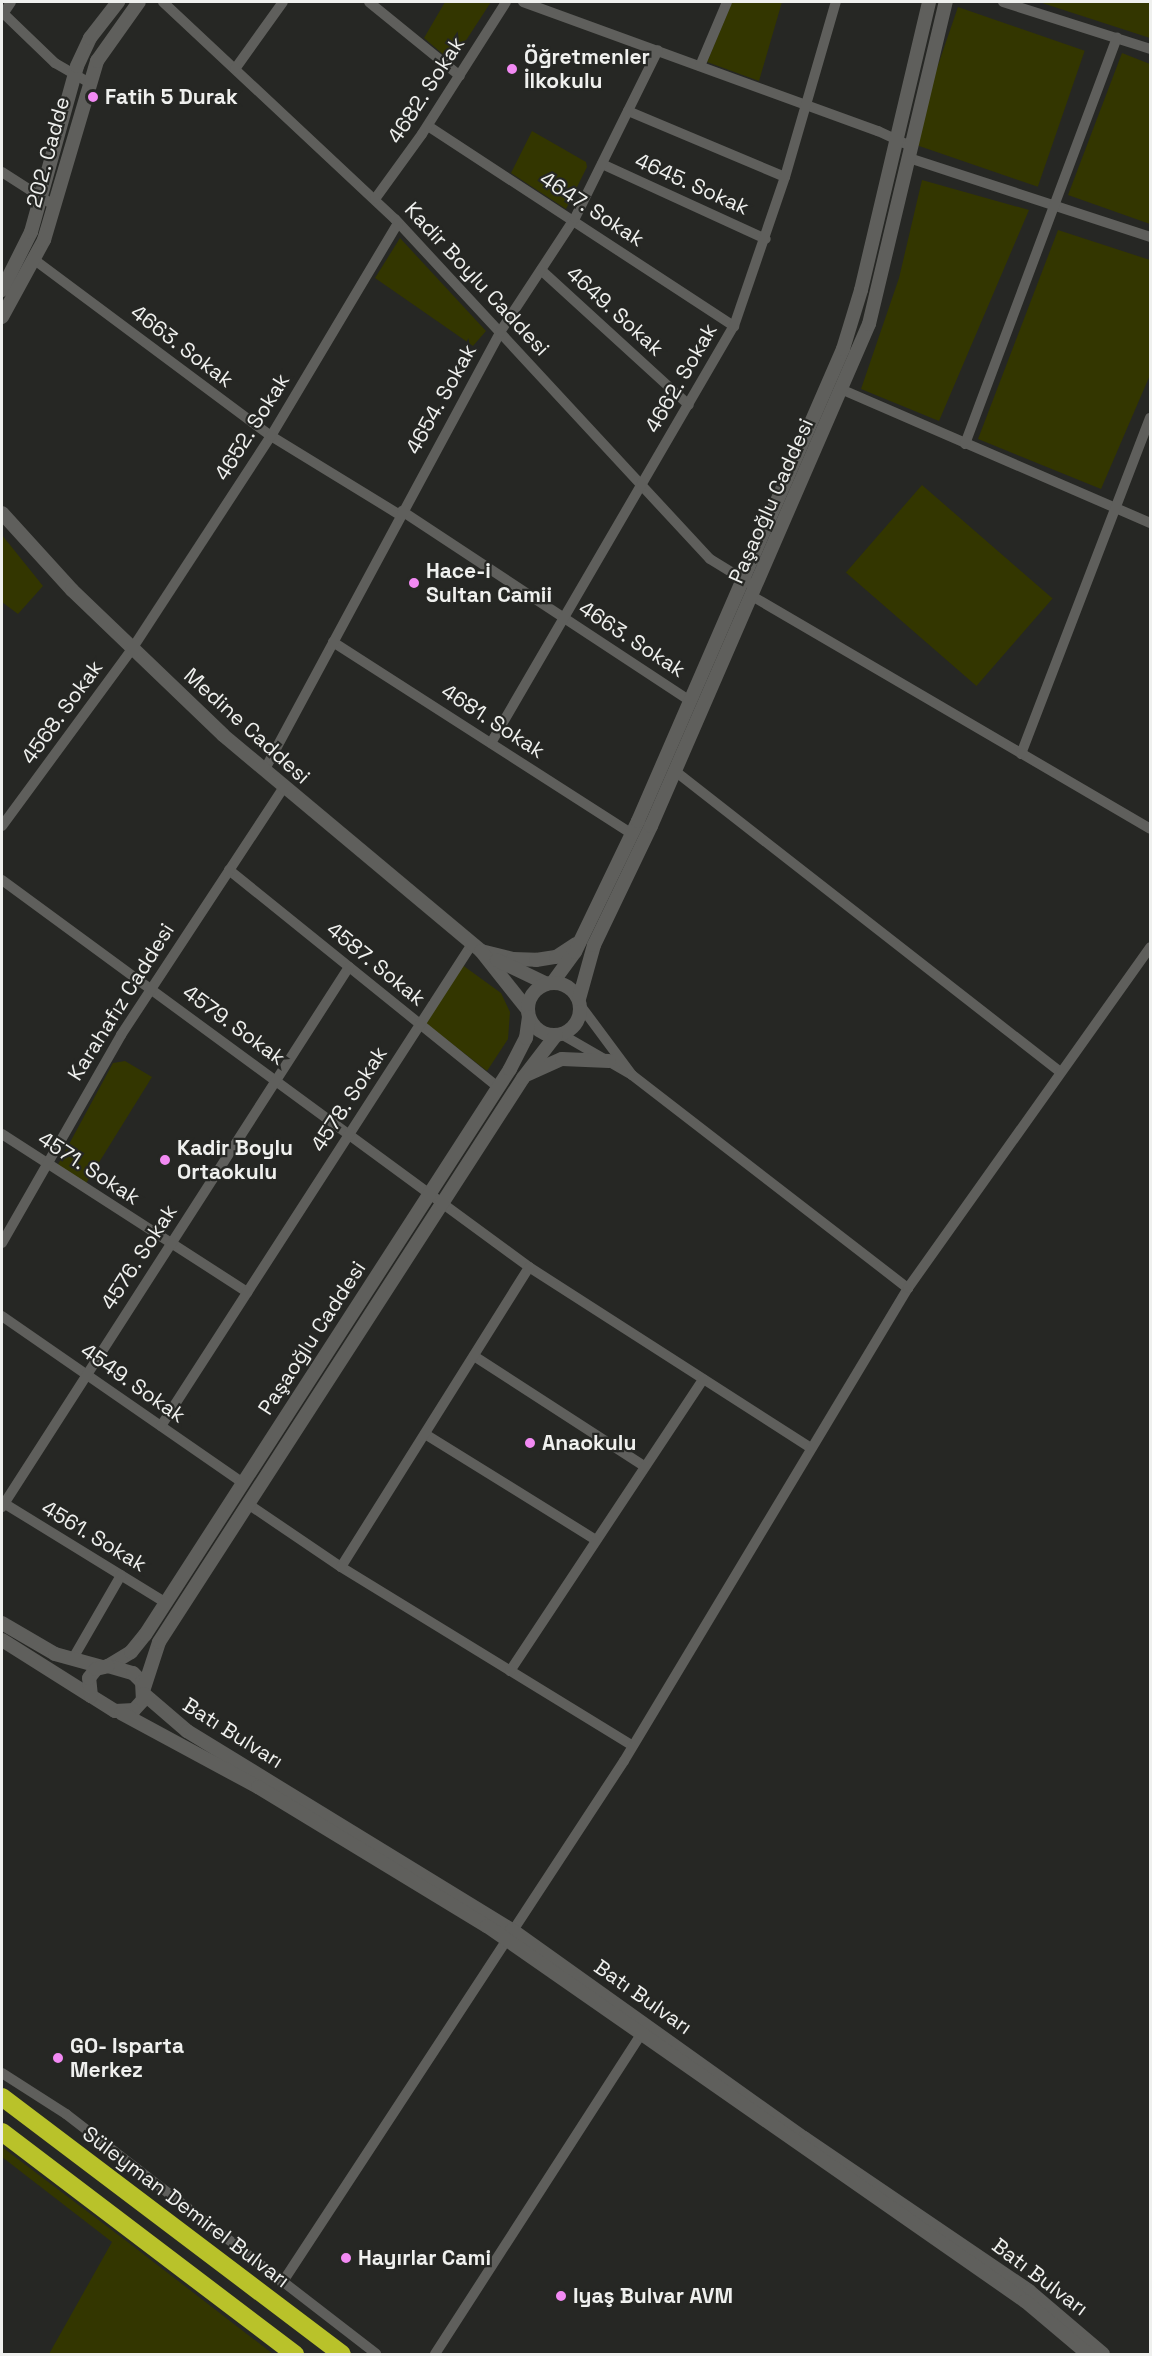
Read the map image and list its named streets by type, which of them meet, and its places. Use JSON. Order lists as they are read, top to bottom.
{
  "streets": {
    "highway": ["Süleyman Demirel Bulvarı"],
    "street": [
      "4682. Sokak",
      "202. Cadde",
      "4645. Sokak",
      "4647. Sokak",
      "Kadir Boylu Caddesi",
      "4649. Sokak",
      "4663. Sokak",
      "4662. Sokak",
      "4654. Sokak",
      "4652. Sokak",
      "Paşaoğlu Caddesi",
      "4568. Sokak",
      "4681. Sokak",
      "Medine Caddesi",
      "4587. Sokak",
      "Karahafız Caddesi",
      "4579. Sokak",
      "4578. Sokak",
      "4571. Sokak",
      "4576. Sokak",
      "4549. Sokak",
      "4561. Sokak",
      "Batı Bulvarı"
    ]
  },
  "crossings": [
    ["4682. Sokak", "4647. Sokak"],
    ["4682. Sokak", "Kadir Boylu Caddesi"],
    ["202. Cadde", "4663. Sokak"],
    ["4645. Sokak", "4662. Sokak"],
    ["4645. Sokak", "4654. Sokak"],
    ["4647. Sokak", "4662. Sokak"],
    ["4647. Sokak", "4654. Sokak"],
    ["Kadir Boylu Caddesi", "4662. Sokak"],
    ["Kadir Boylu Caddesi", "4654. Sokak"],
    ["Kadir Boylu Caddesi", "4652. Sokak"],
    ["Kadir Boylu Caddesi", "Paşaoğlu Caddesi"],
    ["4649. Sokak", "4662. Sokak"],
    ["4649. Sokak", "4654. Sokak"],
    ["4663. Sokak", "4662. Sokak"],
    ["4663. Sokak", "4654. Sokak"],
    ["4663. Sokak", "4652. Sokak"],
    ["4663. Sokak", "Paşaoğlu Caddesi"],
    ["4662. Sokak", "4681. Sokak"],
    ["4654. Sokak", "4681. Sokak"],
    ["4654. Sokak", "Medine Caddesi"],
    ["4652. Sokak", "4568. Sokak"],
    ["4652. Sokak", "Medine Caddesi"],
    ["Paşaoğlu Caddesi", "4681. Sokak"],
    ["Paşaoğlu Caddesi", "Medine Caddesi"],
    ["Paşaoğlu Caddesi", "4587. Sokak"],
    ["Paşaoğlu Caddesi", "4579. Sokak"],
    ["Paşaoğlu Caddesi", "4549. Sokak"],
    ["Paşaoğlu Caddesi", "4561. Sokak"],
    ["Paşaoğlu Caddesi", "Batı Bulvarı"],
    ["4568. Sokak", "Medine Caddesi"],
    ["Medine Caddesi", "Karahafız Caddesi"],
    ["Medine Caddesi", "4578. Sokak"],
    ["4587. Sokak", "Karahafız Caddesi"],
    ["4587. Sokak", "4578. Sokak"],
    ["4587. Sokak", "4576. Sokak"],
    ["Karahafız Caddesi", "4579. Sokak"],
    ["Karahafız Caddesi", "4571. Sokak"],
    ["4579. Sokak", "4578. Sokak"],
    ["4579. Sokak", "4576. Sokak"],
    ["4578. Sokak", "4571. Sokak"],
    ["4578. Sokak", "4549. Sokak"],
    ["4571. Sokak", "4576. Sokak"],
    ["4576. Sokak", "4549. Sokak"],
    ["4576. Sokak", "4561. Sokak"]
  ],
  "places": [
    "Öğretmenler İlkokulu",
    "Fatih 5 Durak",
    "Hace-i Sultan Camii",
    "Kadir Boylu Ortaokulu",
    "Anaokulu",
    "GO- Isparta Merkez",
    "Hayırlar Cami",
    "Iyaş Bulvar AVM"
  ]
}
